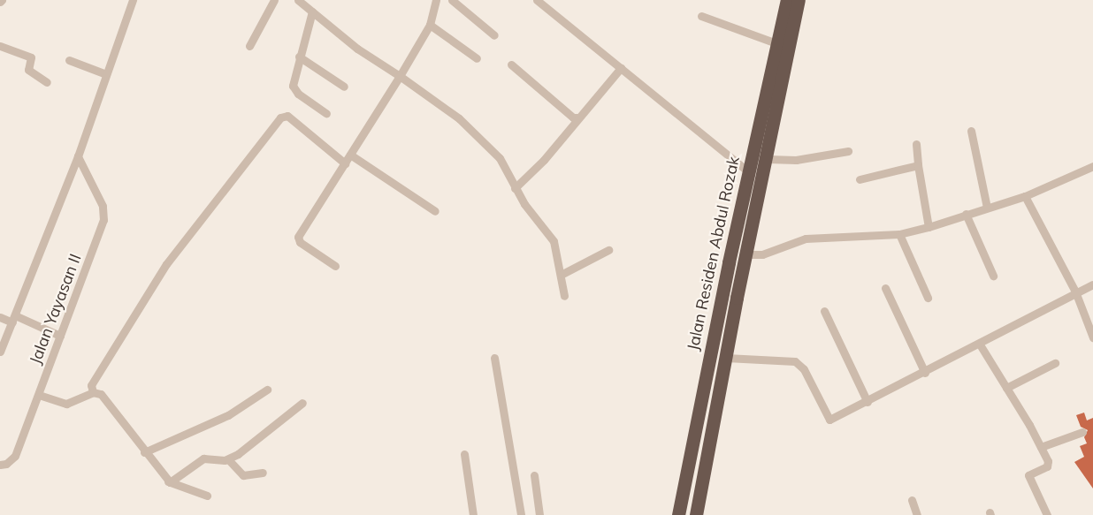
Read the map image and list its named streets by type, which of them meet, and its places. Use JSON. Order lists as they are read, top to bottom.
{
  "streets": {
    "highway": ["Jalan Residen Abdul Rozak"],
    "street": ["Jalan Yayasan II"]
  }
}
